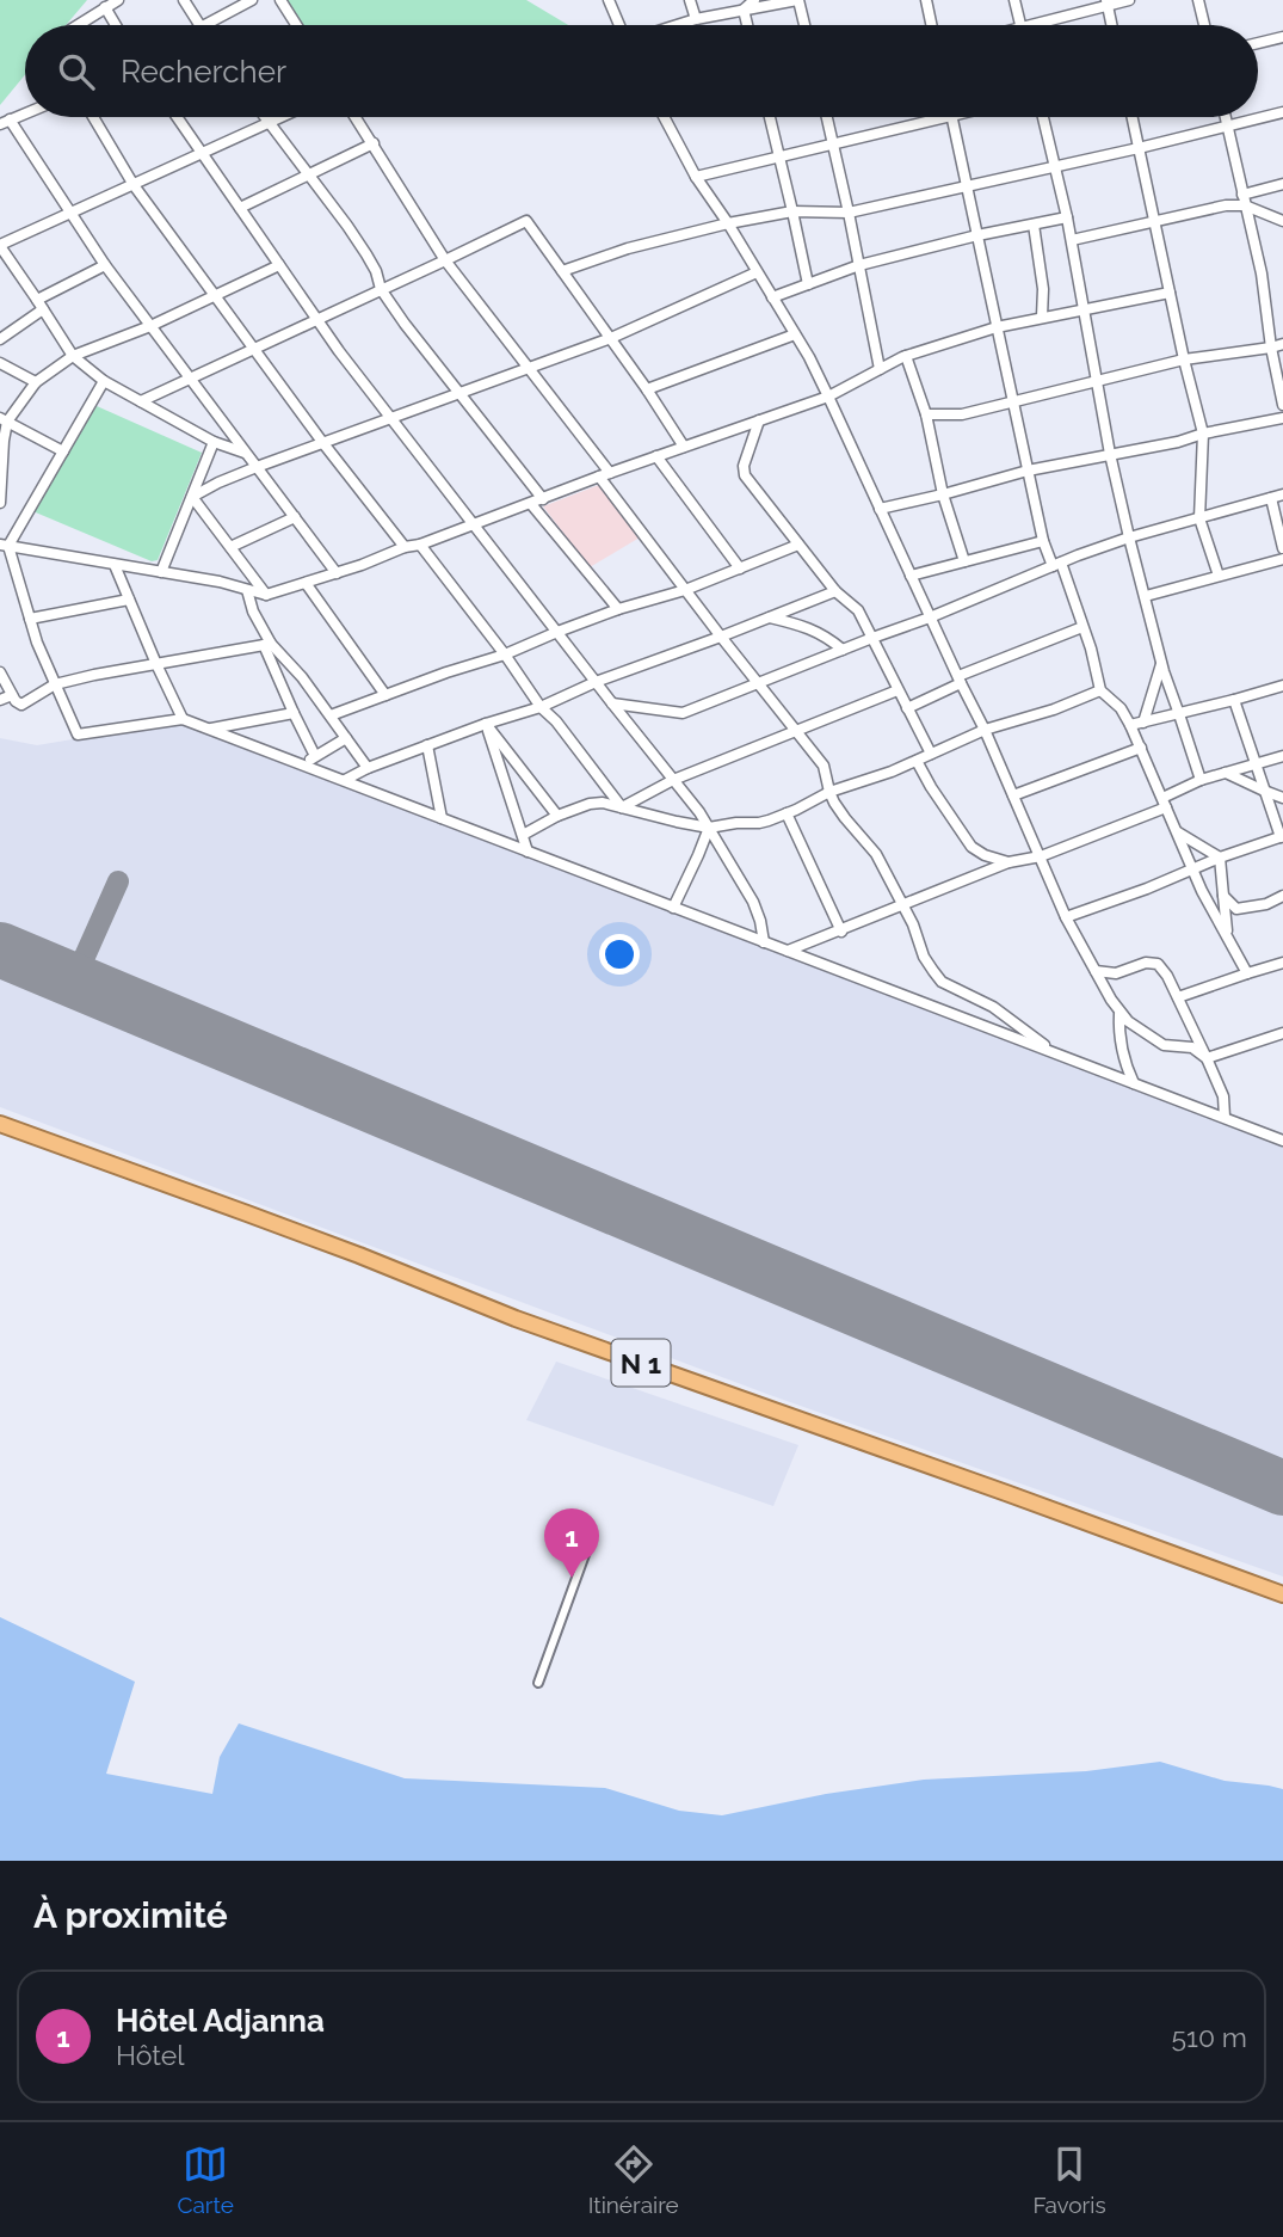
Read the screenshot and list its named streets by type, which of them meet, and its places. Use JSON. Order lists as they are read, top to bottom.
{
  "streets": {
    "highway": ["N 1"]
  },
  "page": {
    "search": "Rechercher",
    "pins": "1",
    "heading": "À proximité",
    "list": [
      {
        "mark": "1",
        "name": "Hôtel Adjanna",
        "note": "Hôtel",
        "value": "510 m"
      }
    ],
    "nav": ["Carte", "Itinéraire", "Favoris"]
  }
}
